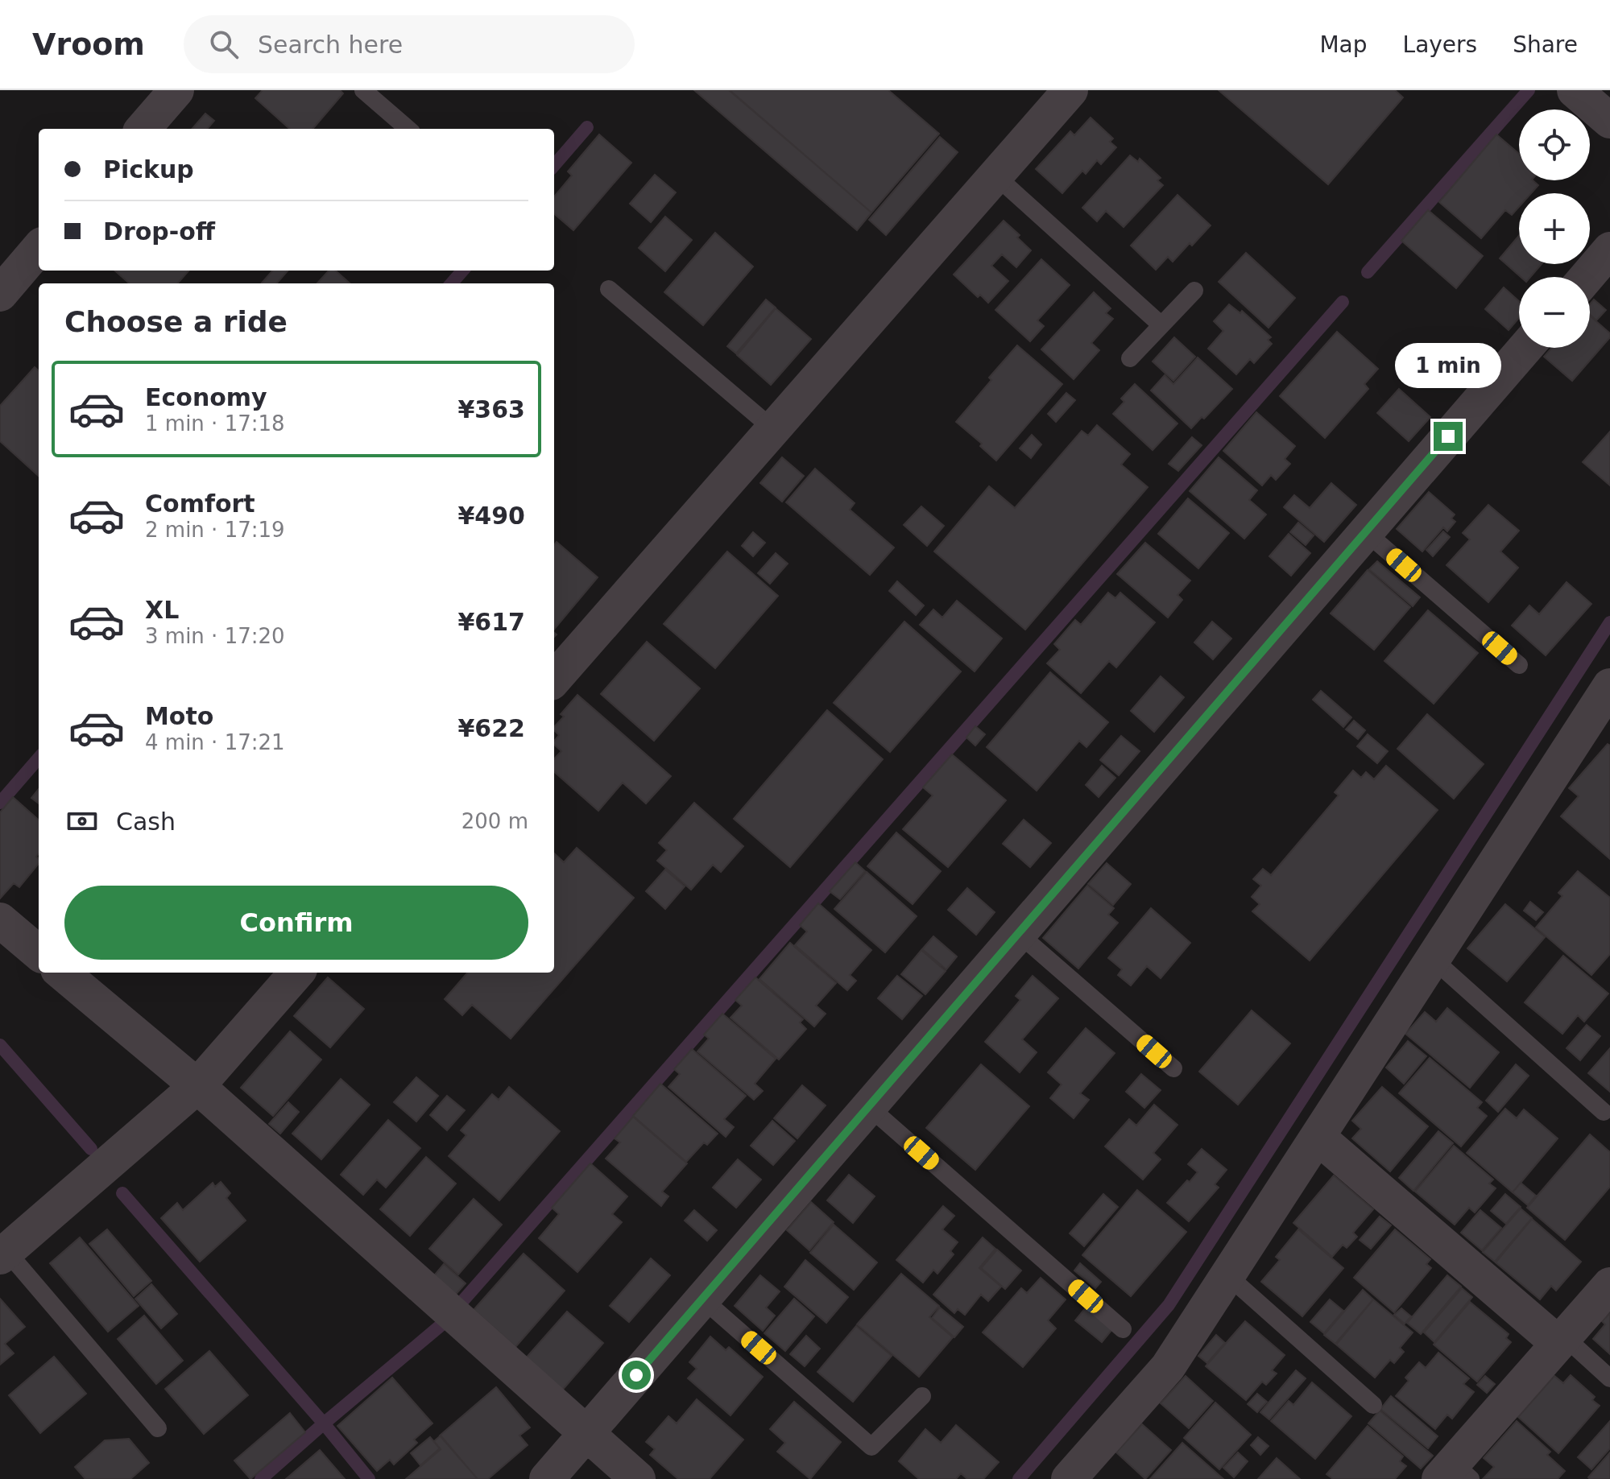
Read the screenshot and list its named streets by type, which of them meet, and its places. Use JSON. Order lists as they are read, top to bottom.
{
  "page": {
    "header": "Vroom",
    "search": "Search here",
    "nav": ["Map", "Layers", "Share"],
    "map_buttons": ["+", "−"],
    "banner": ["Pickup", "Drop-off"],
    "heading": "Choose a ride",
    "bubble": "1 min",
    "list": [
      {
        "name": "Economy",
        "note": "1 min · 17:18",
        "value": "¥363"
      },
      {
        "name": "Comfort",
        "note": "2 min · 17:19",
        "value": "¥490"
      },
      {
        "name": "XL",
        "note": "3 min · 17:20",
        "value": "¥617"
      },
      {
        "name": "Moto",
        "note": "4 min · 17:21",
        "value": "¥622"
      }
    ],
    "pay": ["Cash", "200 m"],
    "buttons": "Confirm"
  }
}
